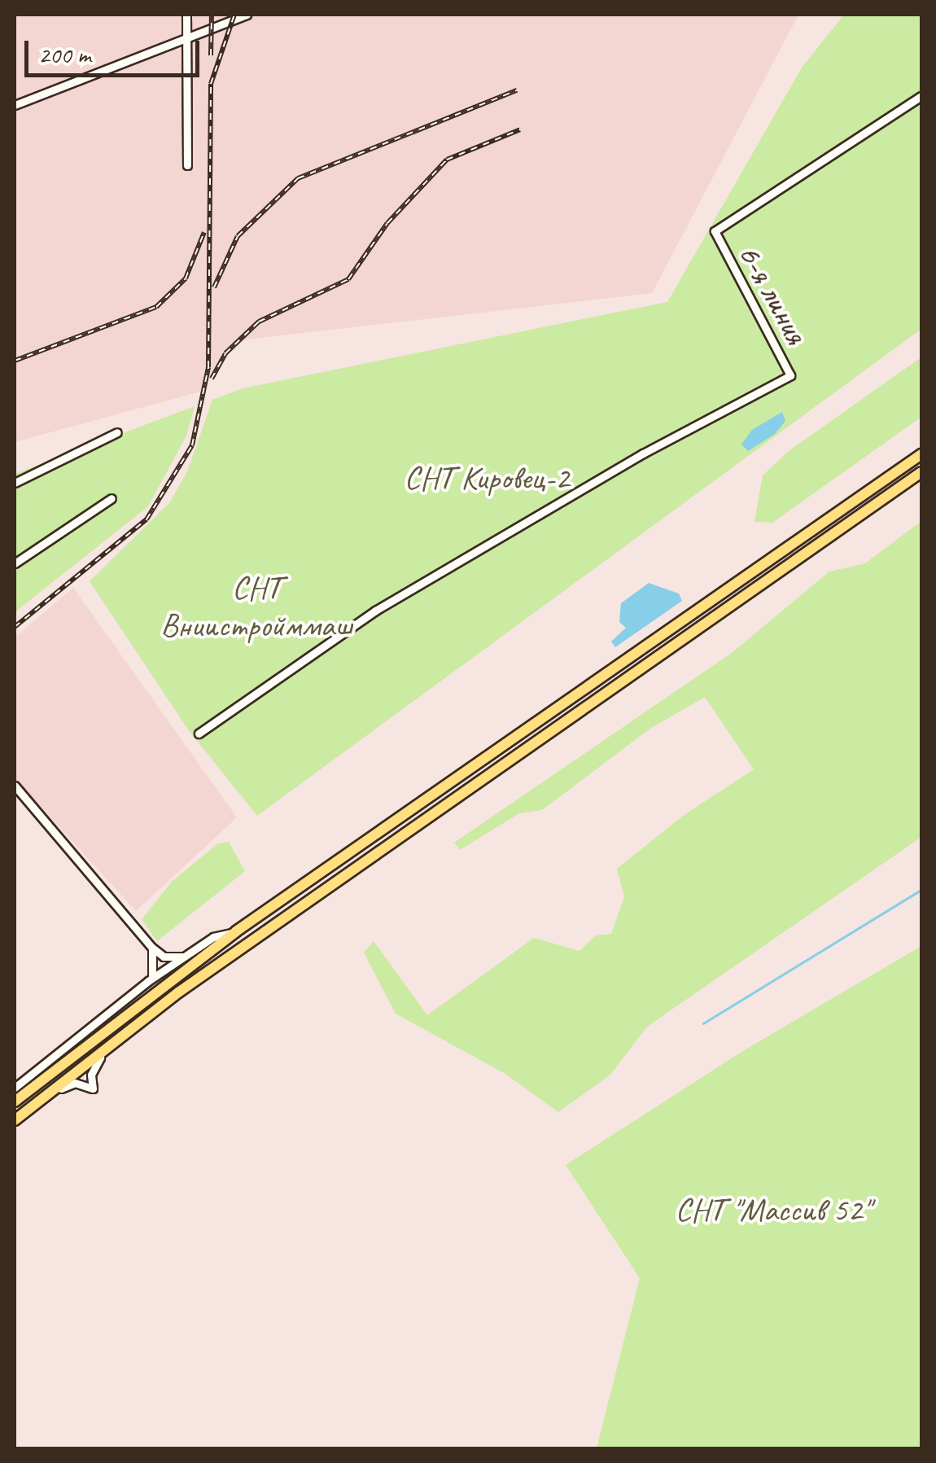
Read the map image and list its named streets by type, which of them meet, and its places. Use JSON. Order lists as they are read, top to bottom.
{
  "streets": {
    "street": ["6-я линия"]
  },
  "parks": ["СНТ Кировец-2", "СНТ Вниистройммаш", "СНТ \"Массив 52\""],
  "scale_bar": "200 m"
}
